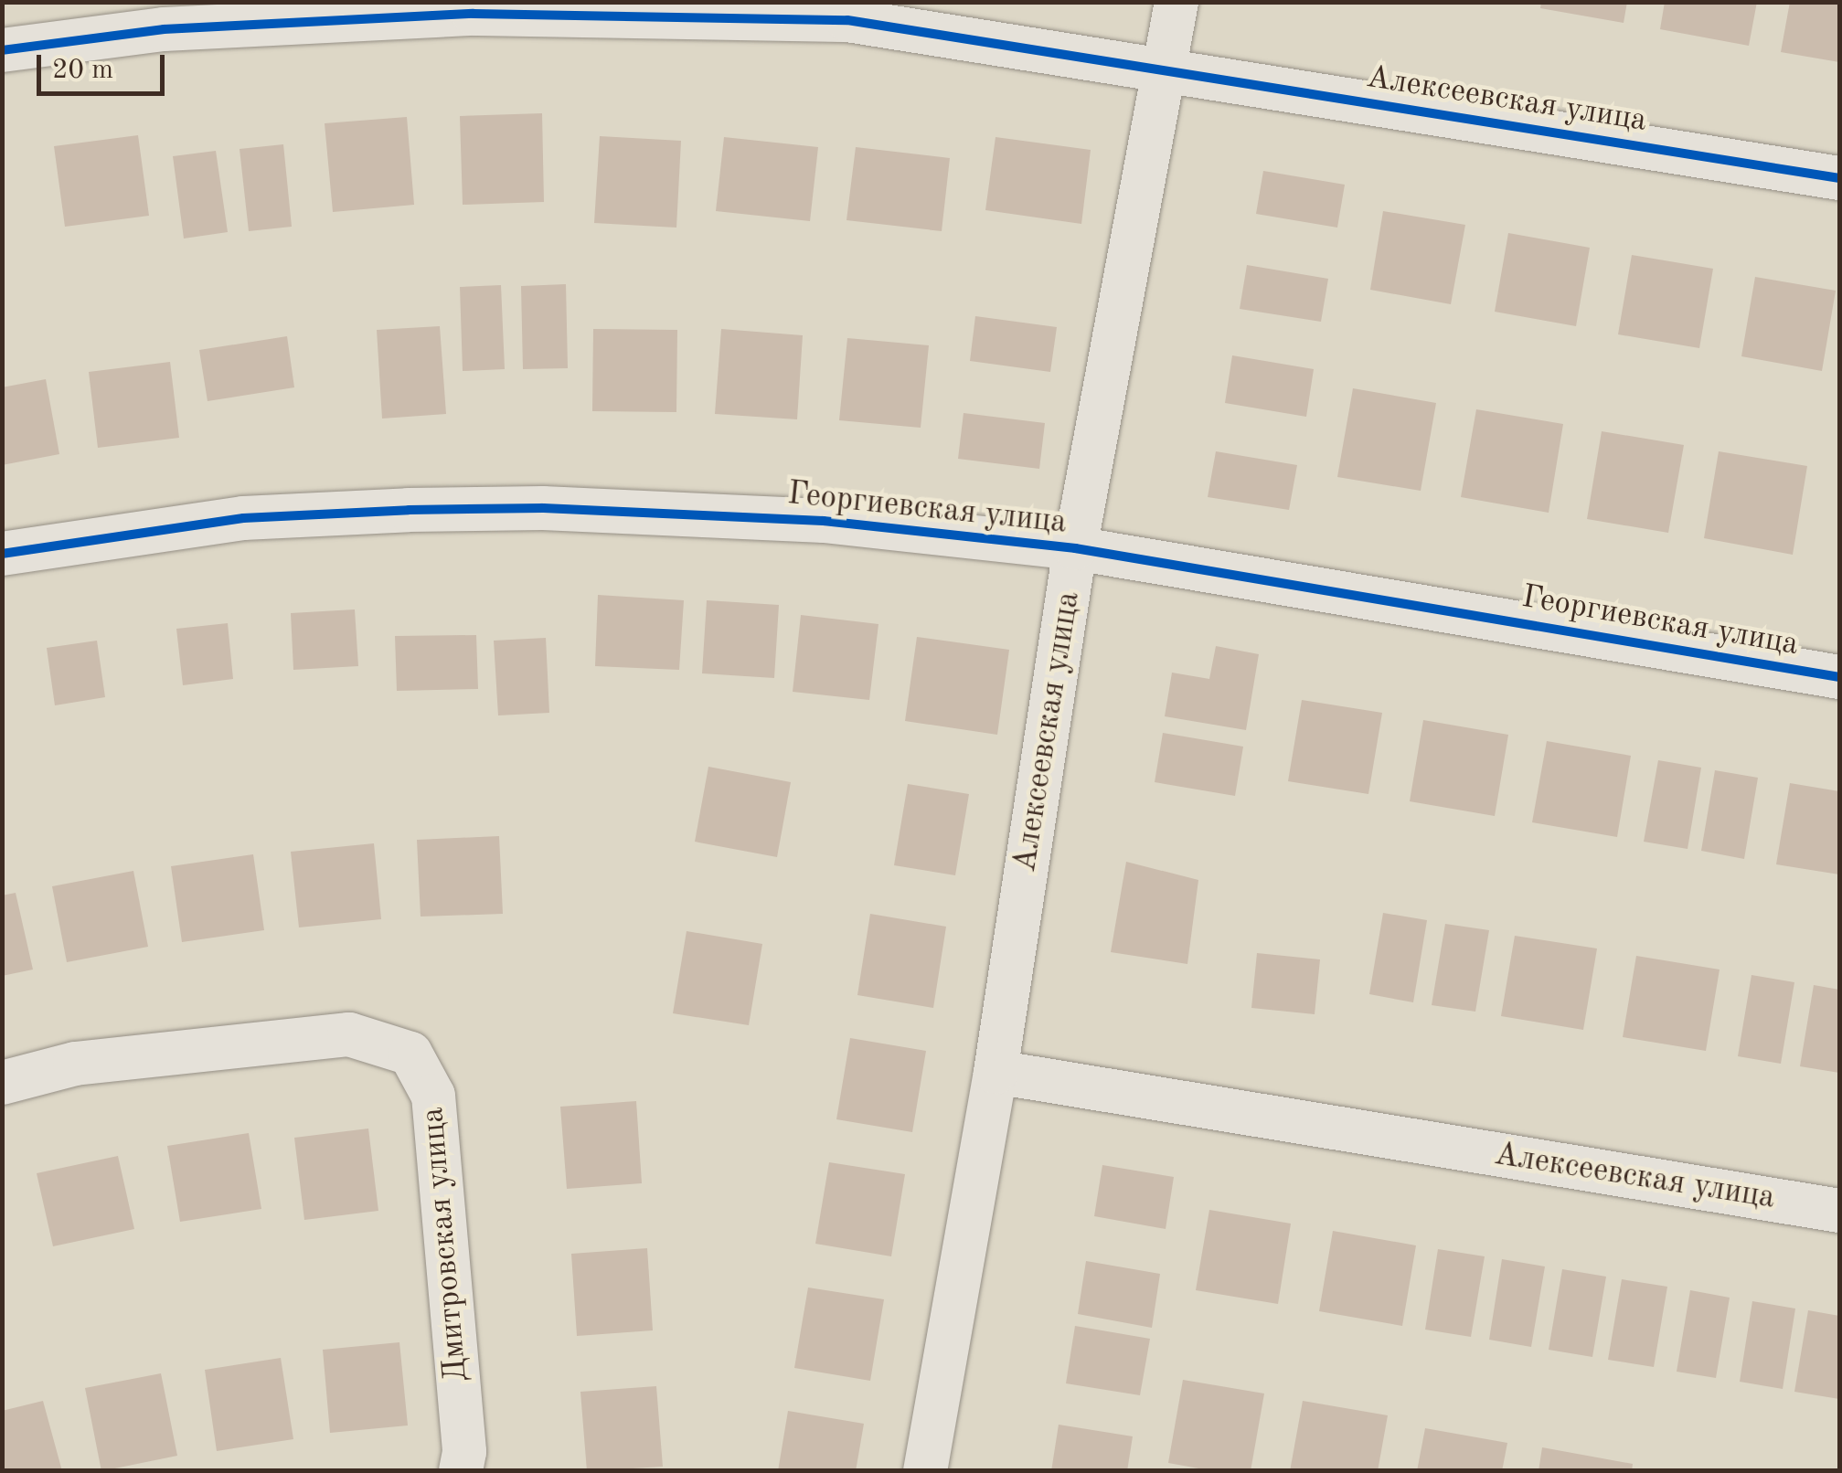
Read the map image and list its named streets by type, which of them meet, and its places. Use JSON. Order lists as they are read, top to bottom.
{
  "streets": {
    "street": ["Алексеевская улица", "Георгиевская улица", "Дмитровская улица"]
  },
  "crossings": [
    ["Алексеевская улица", "Георгиевская улица"]
  ],
  "scale_bar": "20 m"
}
